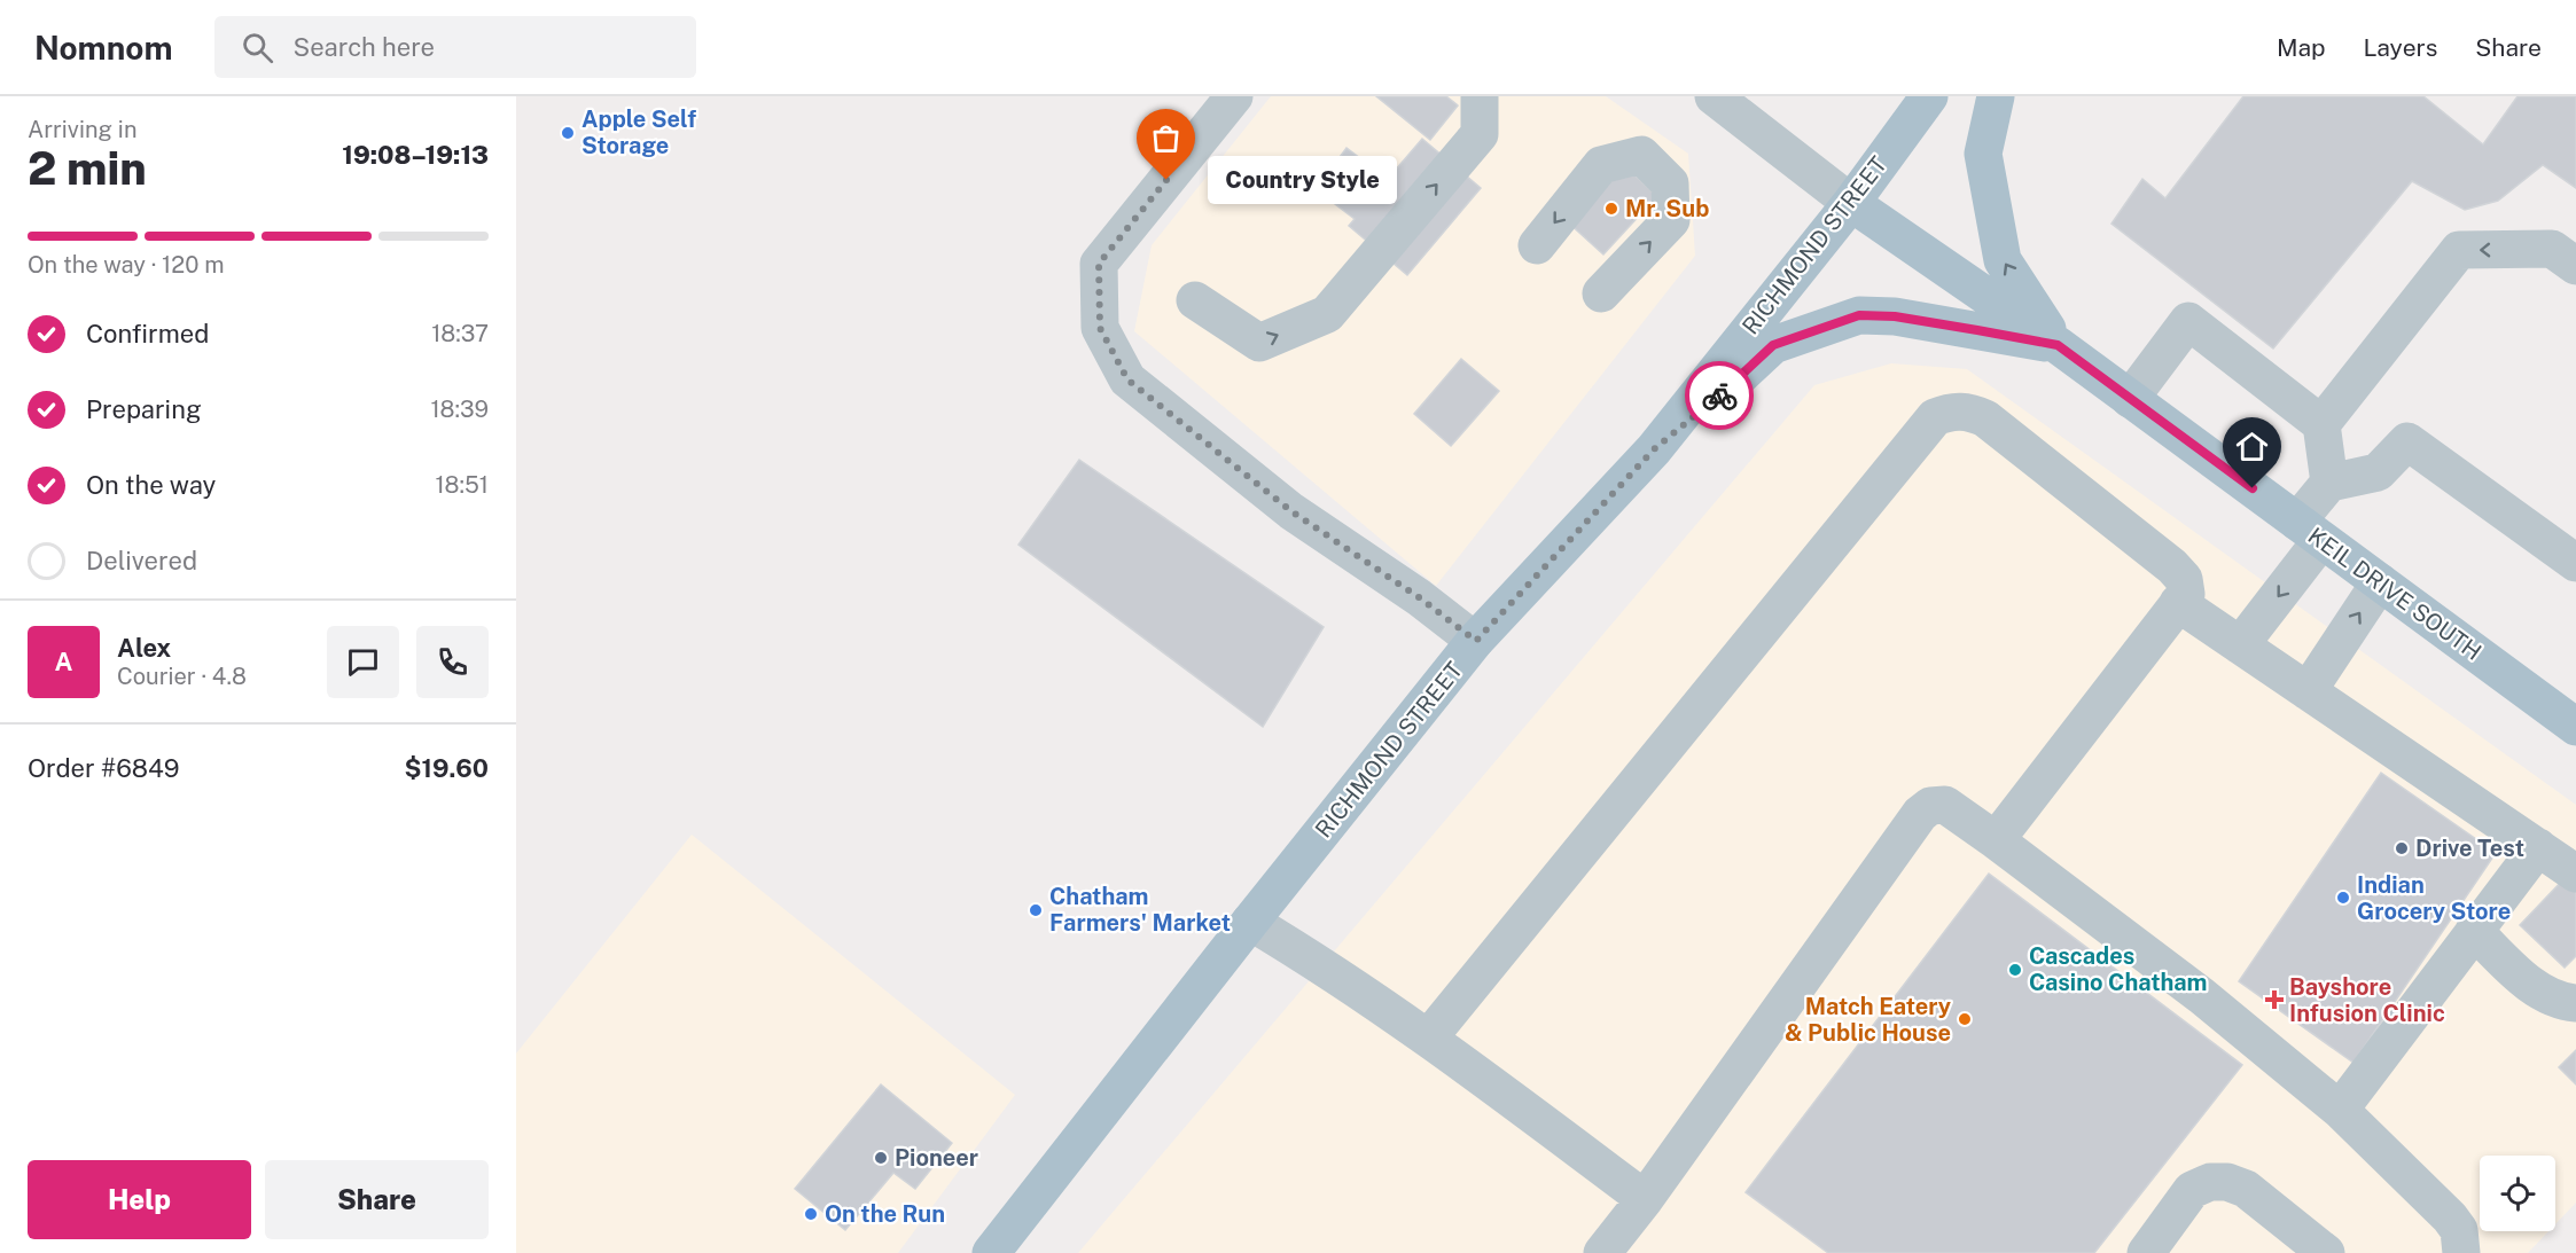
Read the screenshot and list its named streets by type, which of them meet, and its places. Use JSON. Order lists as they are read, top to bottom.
{
  "streets": {
    "main road": ["RICHMOND STREET", "KEIL DRIVE SOUTH"]
  },
  "crossings": [
    ["RICHMOND STREET", "KEIL DRIVE SOUTH"]
  ],
  "places": {
    "other": [
      "Apple Self Storage",
      "Country Style",
      "Mr. Sub",
      "Drive Test",
      "Indian Grocery Store",
      "Chatham Farmers' Market",
      "Cascades Casino Chatham",
      "Match Eatery & Public House",
      "Pioneer",
      "On the Run"
    ],
    "health": ["Bayshore Infusion Clinic"]
  },
  "page": {
    "header": "Nomnom",
    "search": "Search here",
    "nav": ["Map", "Layers", "Share"],
    "heading": ["2 min", "Arriving in", "19:08–19:13"],
    "panel": [
      "Alex",
      "Courier · 4.8",
      "Order #6849",
      "$19.60"
    ],
    "bubble": "Country Style",
    "bar": "On the way · 120 m",
    "list": [
      ["Confirmed", "18:37"],
      ["Preparing", "18:39"],
      ["On the way", "18:51"],
      "Delivered"
    ],
    "round": "A",
    "buttons": ["Help", "Share"]
  }
}
